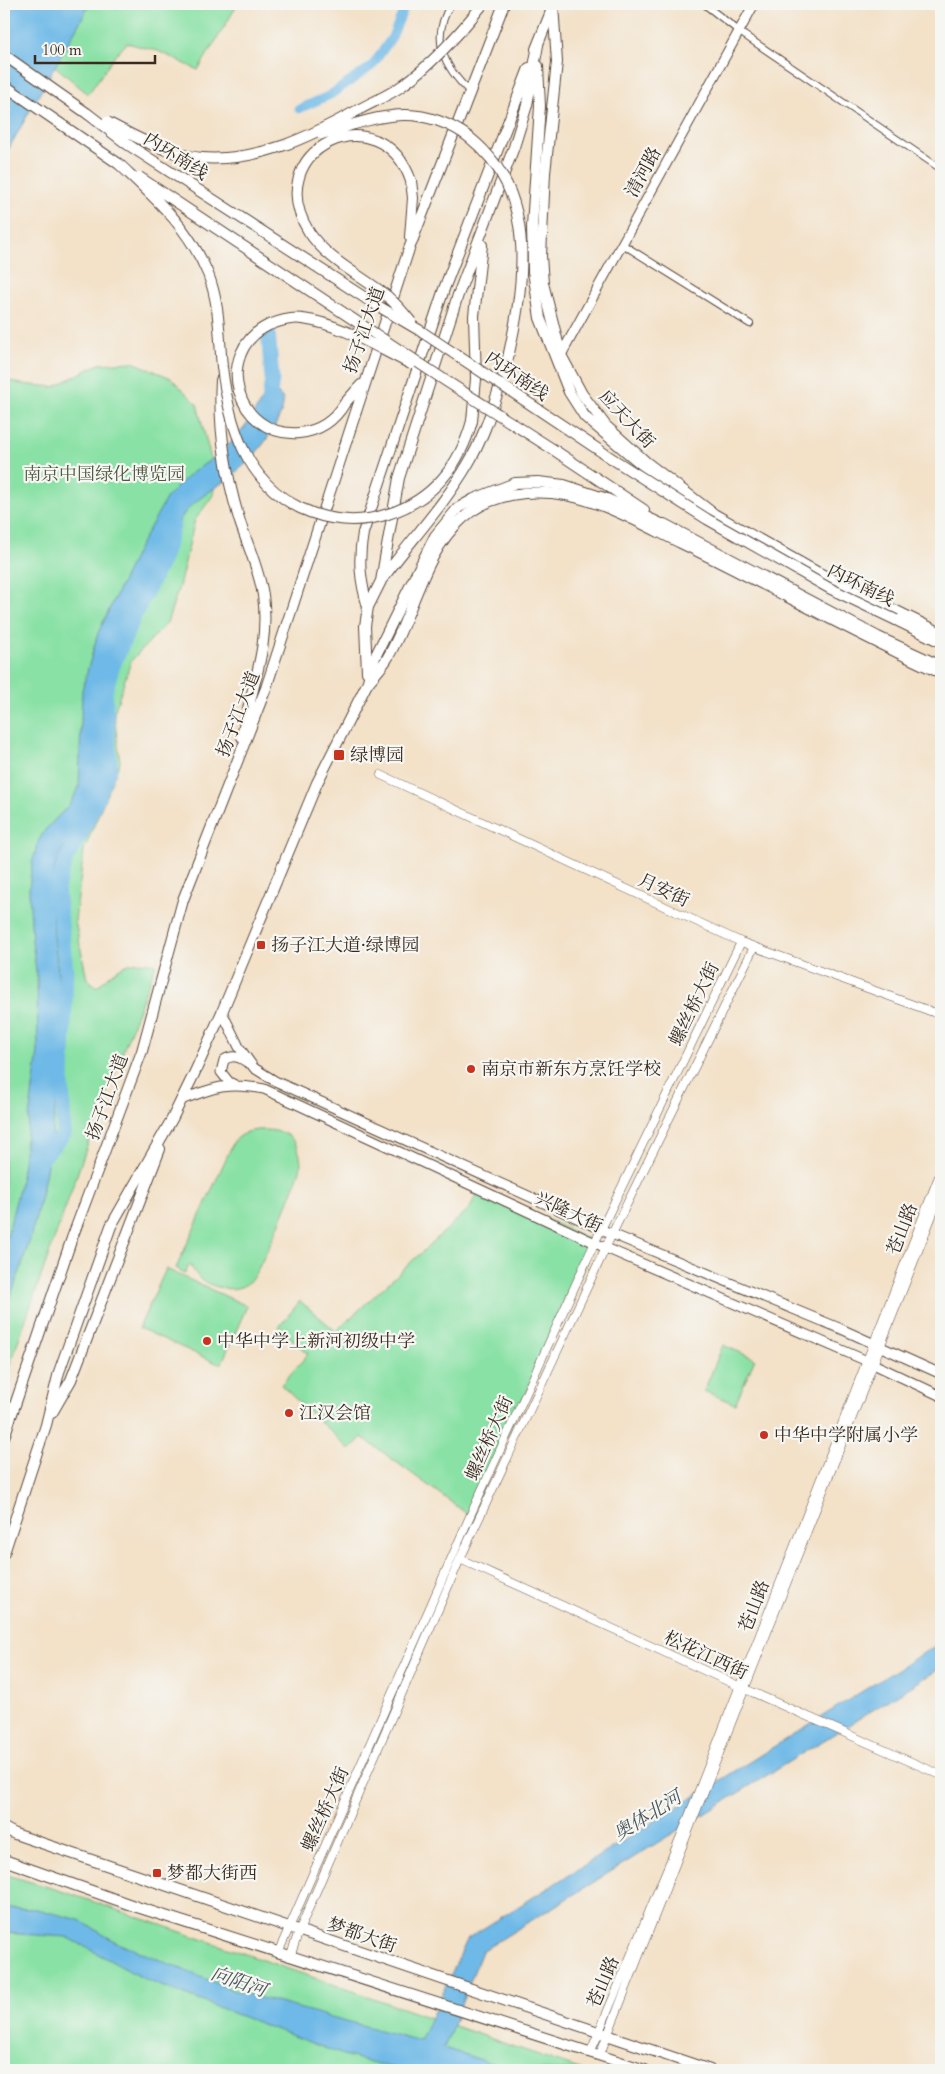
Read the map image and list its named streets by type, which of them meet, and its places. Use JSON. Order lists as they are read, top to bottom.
{
  "streets": {
    "main road": [
      "内环南线",
      "清河路",
      "扬子江大道",
      "应天大街",
      "兴隆大街",
      "梦都大街"
    ],
    "street": [
      "月安街",
      "螺丝桥大街",
      "苍山路",
      "松花江西街"
    ]
  },
  "crossings": [
    ["清河路", "应天大街"],
    ["月安街", "螺丝桥大街"],
    ["螺丝桥大街", "兴隆大街"],
    ["螺丝桥大街", "松花江西街"],
    ["螺丝桥大街", "梦都大街"],
    ["兴隆大街", "苍山路"],
    ["苍山路", "松花江西街"],
    ["苍山路", "梦都大街"]
  ],
  "water": ["奥体北河", "向阳河"],
  "parks": ["南京中国绿化博览园"],
  "places": {
    "transit": ["绿博园", "扬子江大道·绿博园", "梦都大街西"],
    "other": [
      "南京市新东方烹饪学校",
      "中华中学上新河初级中学",
      "江汉会馆",
      "中华中学附属小学"
    ]
  },
  "scale_bar": "100 m"
}
